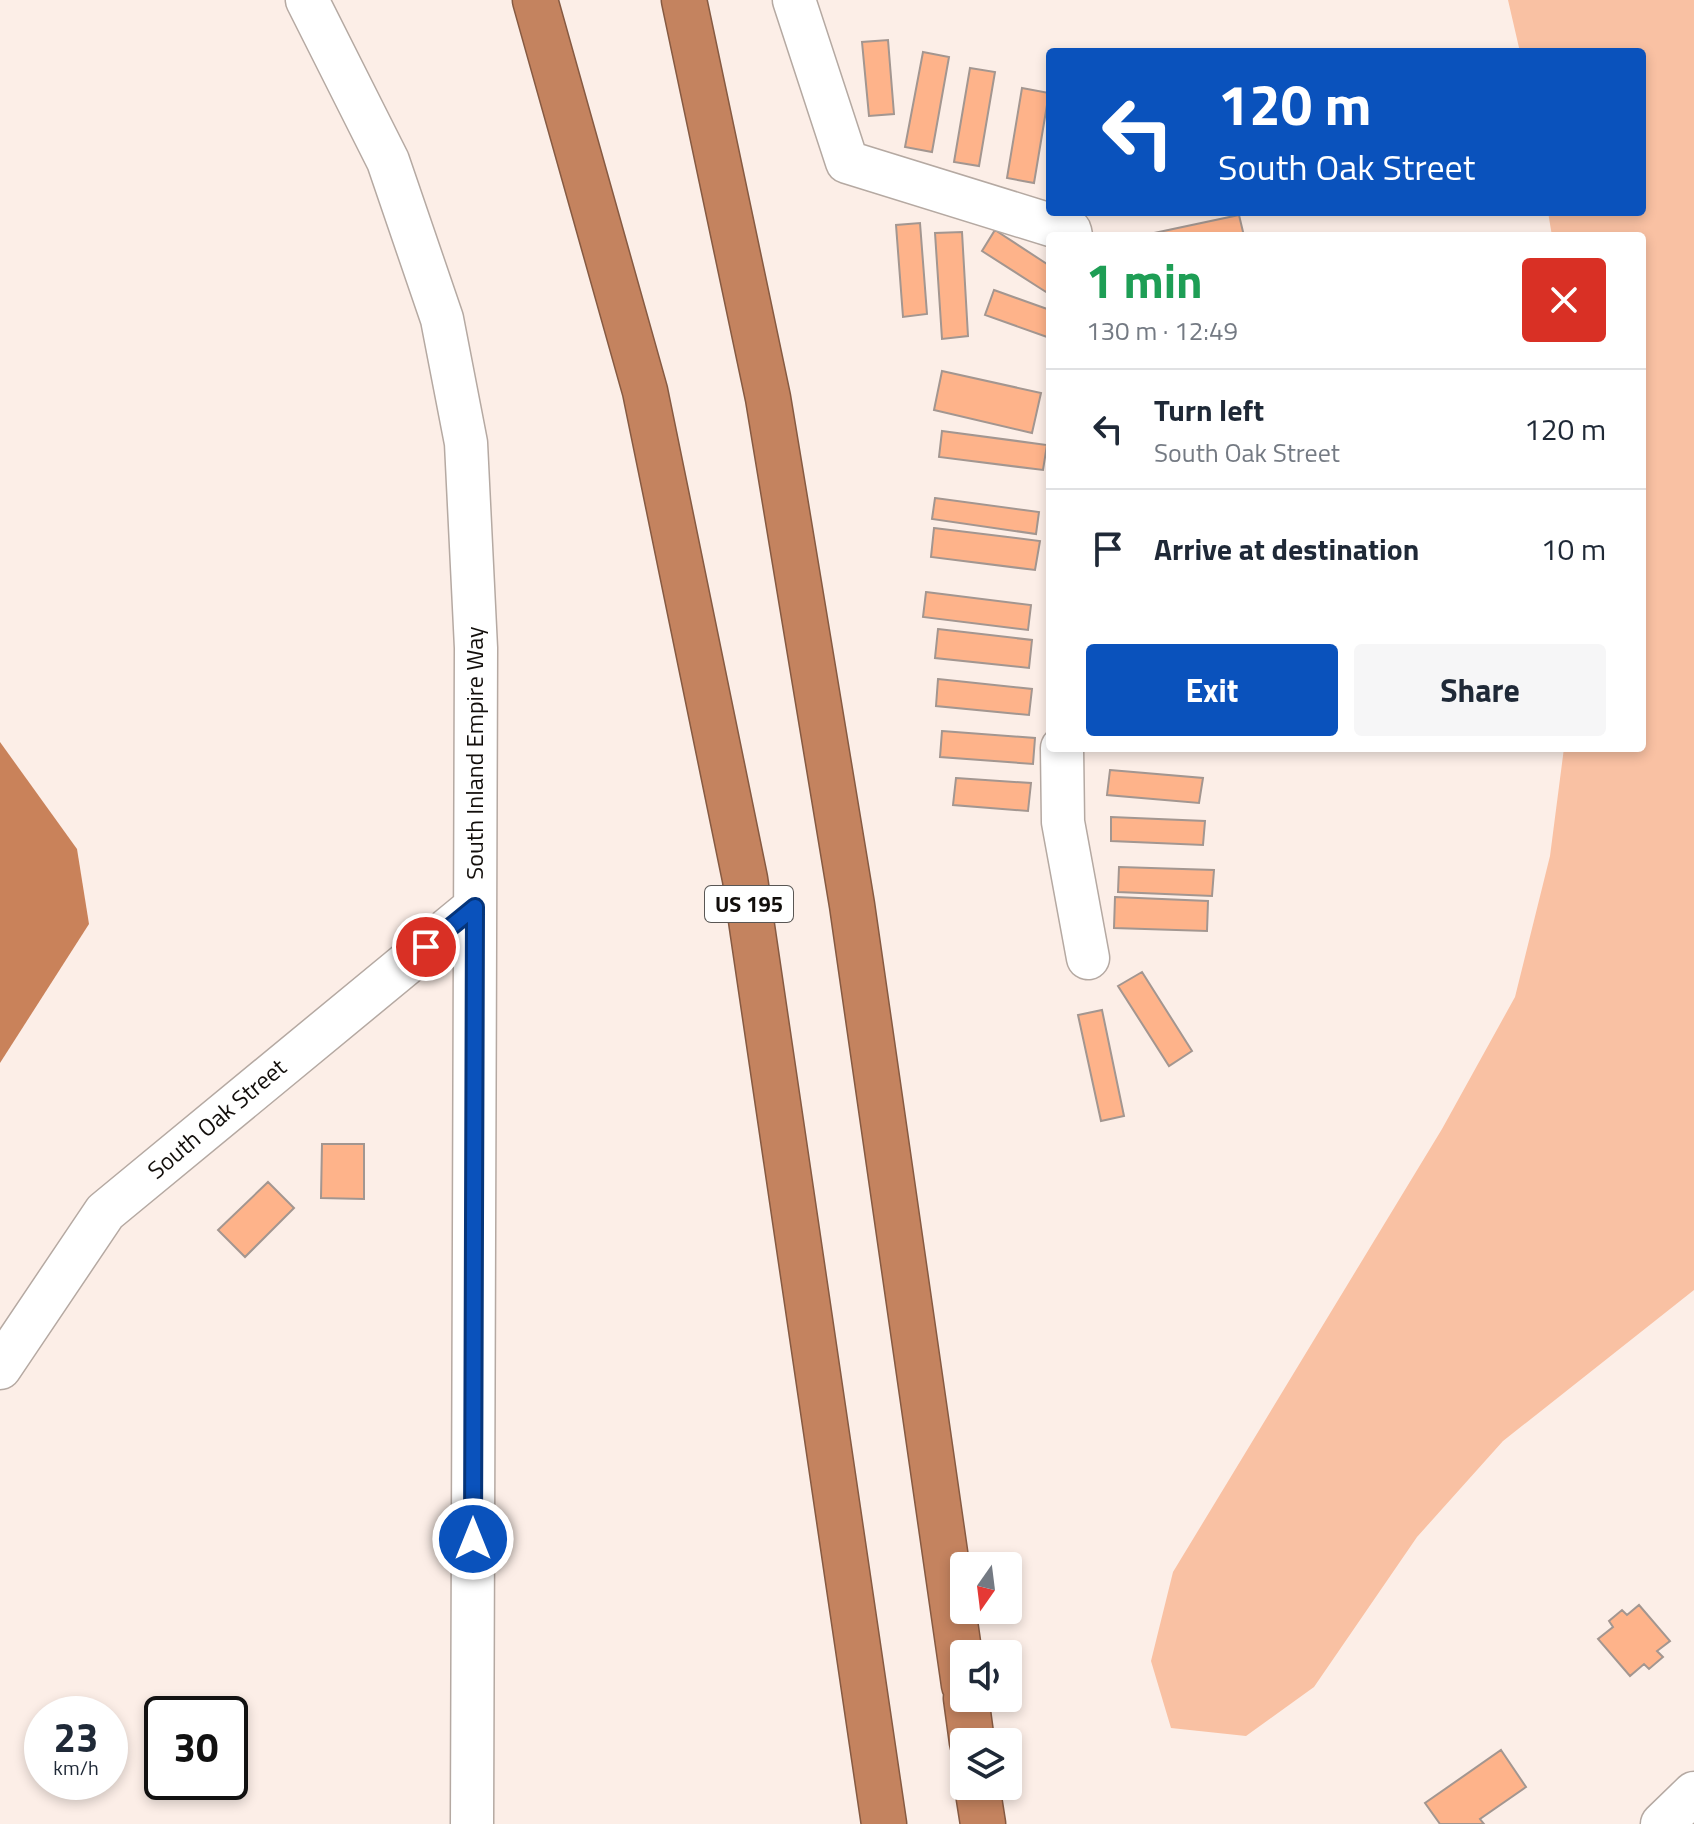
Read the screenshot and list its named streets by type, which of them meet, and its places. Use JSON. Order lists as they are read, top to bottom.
{
  "streets": {
    "highway": ["US 195"],
    "street": ["South Inland Empire Way", "South Oak Street"]
  },
  "crossings": [
    ["South Inland Empire Way", "South Oak Street"]
  ],
  "north": "bottom",
  "page": {
    "turn": ["120 m", "South Oak Street"],
    "heading": ["1 min", "130 m · 12:49"],
    "list": [
      {
        "name": "Turn left",
        "note": "South Oak Street",
        "value": "120 m"
      },
      {
        "name": "Arrive at destination",
        "value": "10 m"
      }
    ],
    "buttons": ["Exit", "Share"],
    "speed": "23 km/h",
    "limit": "30"
  }
}
